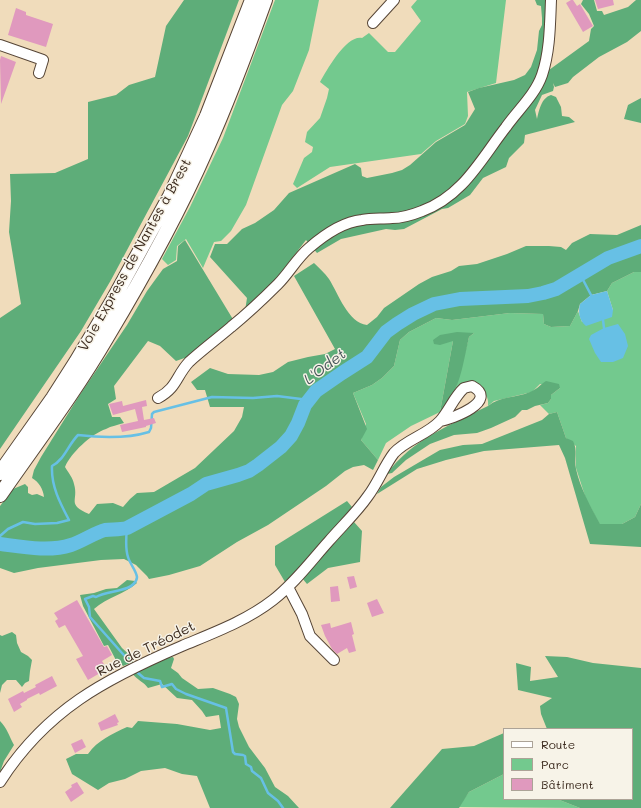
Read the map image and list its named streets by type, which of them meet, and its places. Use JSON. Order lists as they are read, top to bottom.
{
  "streets": {
    "highway": ["Voie Express de Nantes à Brest"],
    "street": ["Rue de Tréodet"]
  },
  "water": ["L'Odet"],
  "legend": ["Route", "Parc", "Bâtiment"]
}
